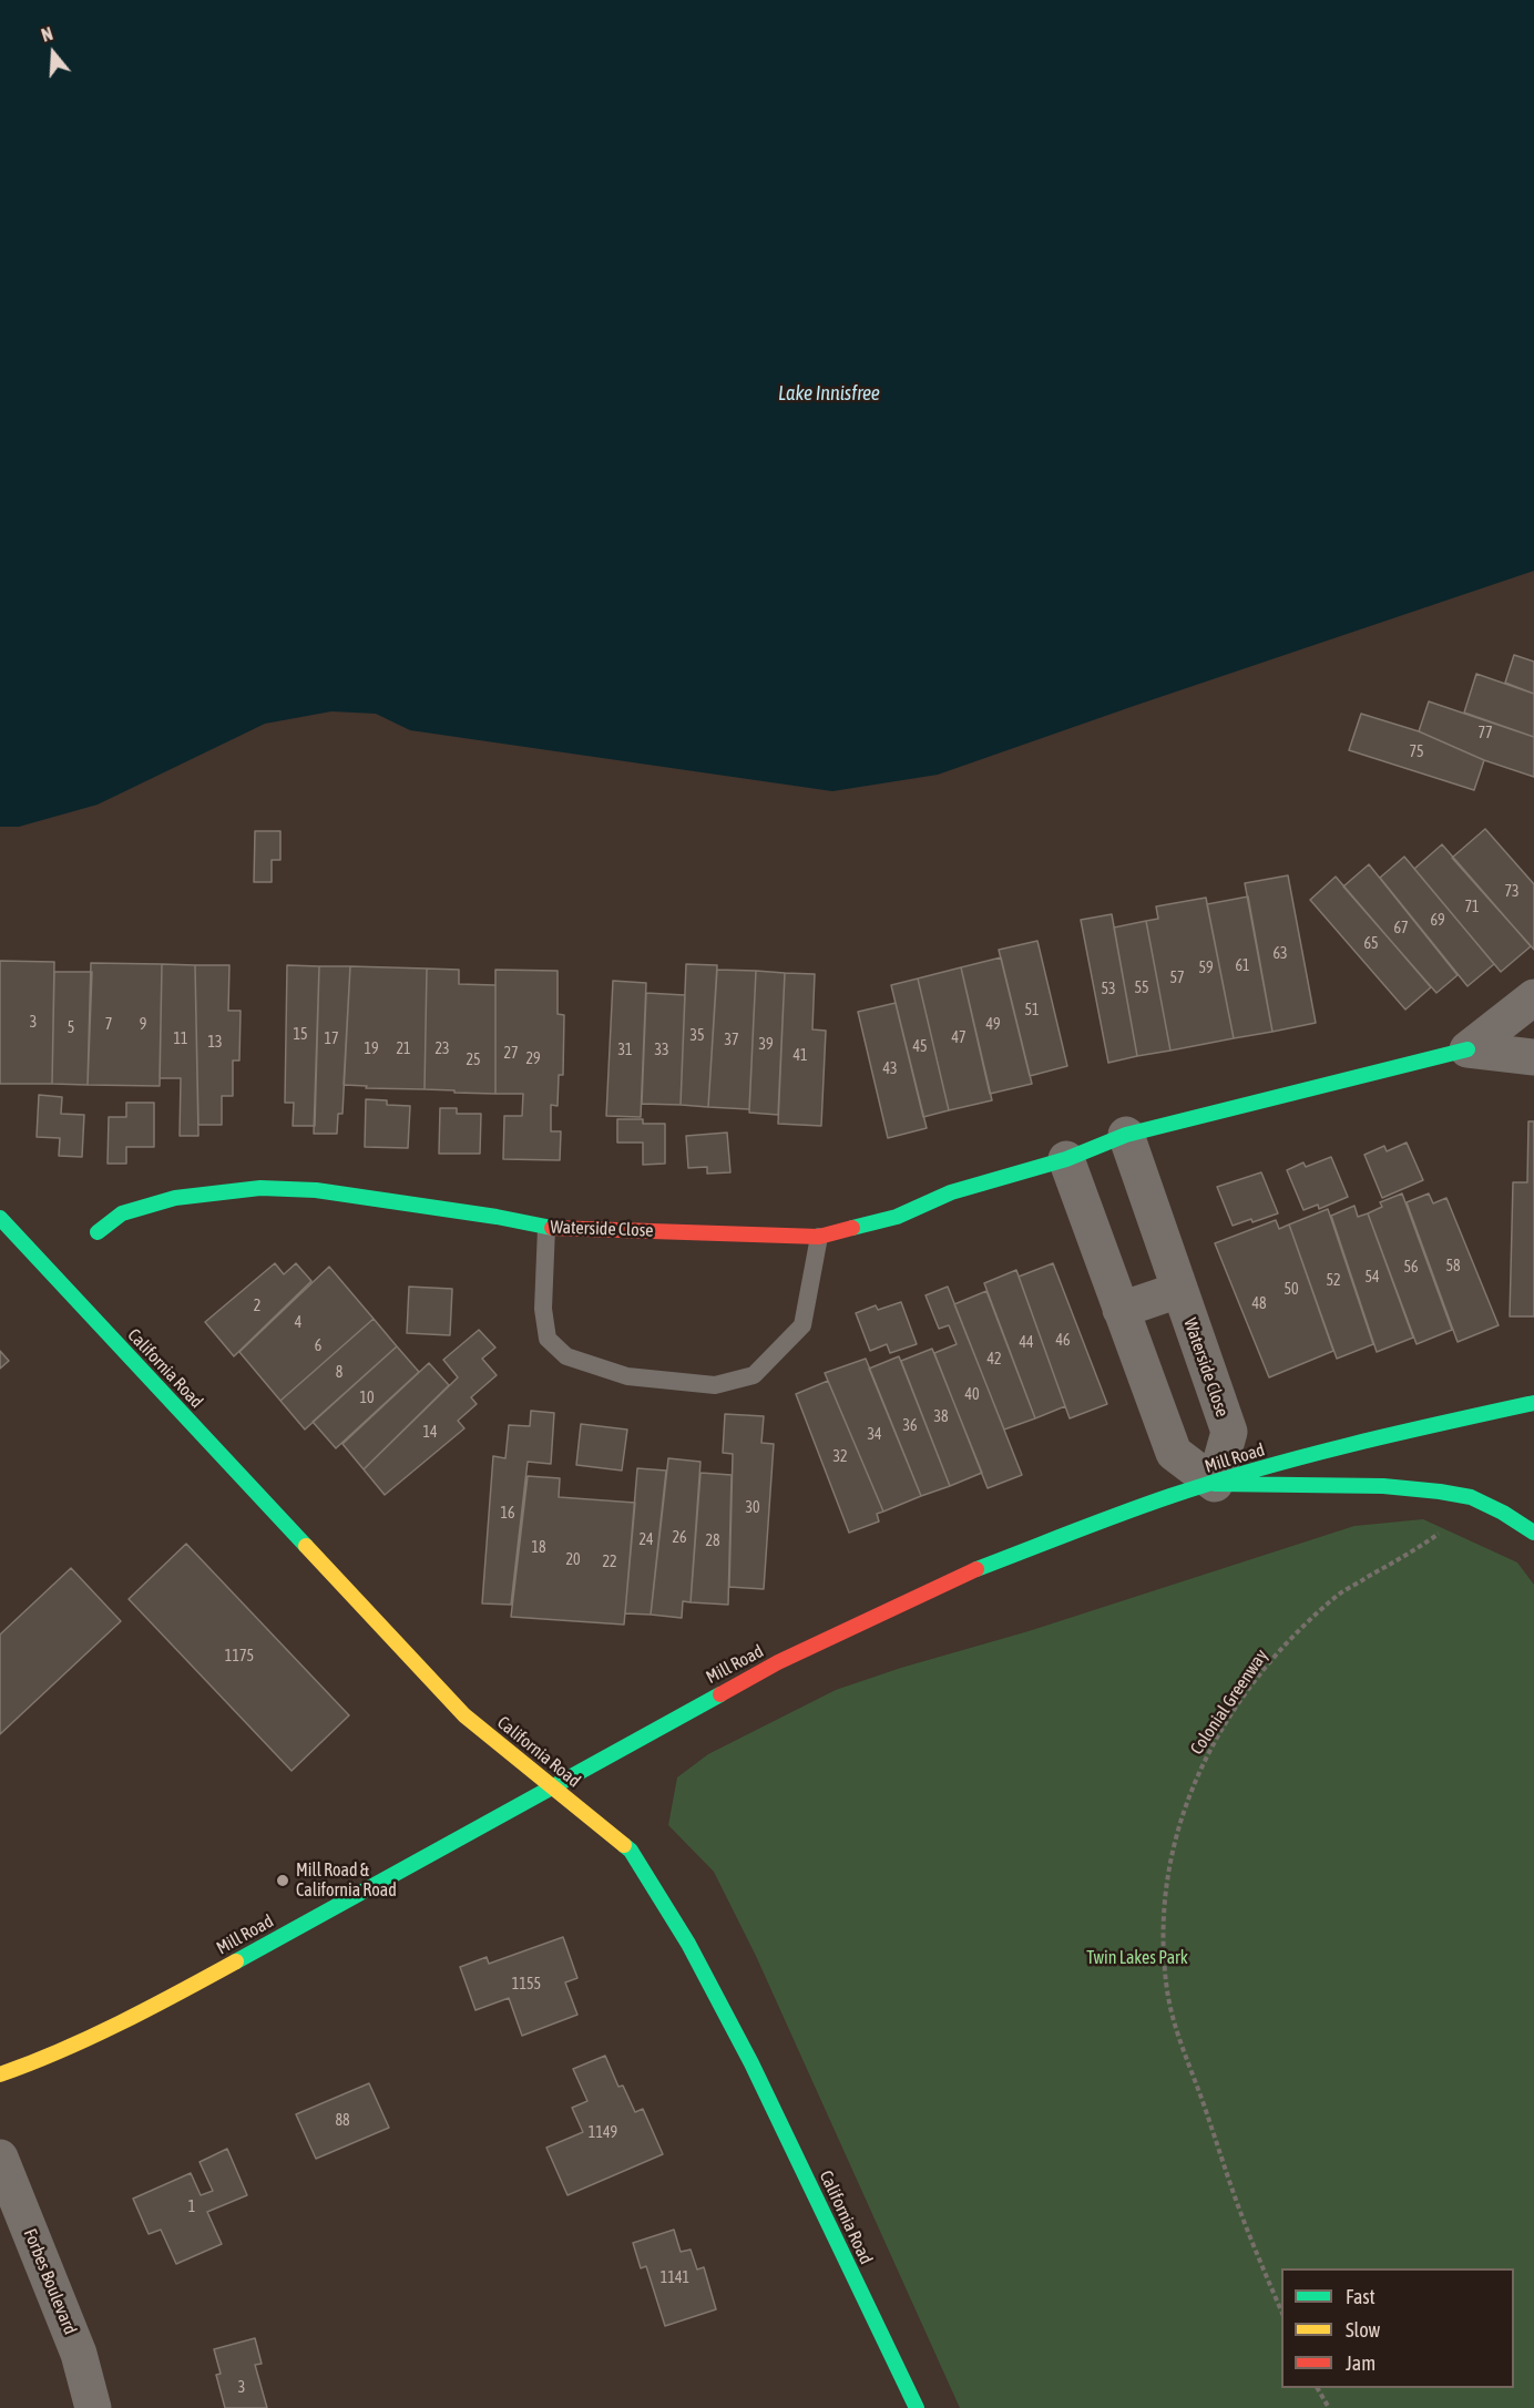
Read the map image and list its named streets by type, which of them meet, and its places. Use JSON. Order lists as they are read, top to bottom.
{
  "streets": {
    "main road": ["Waterside Close", "California Road", "Mill Road"],
    "street": ["Forbes Boulevard"],
    "path": ["Colonial Greenway"]
  },
  "crossings": [
    ["Waterside Close", "Mill Road"],
    ["California Road", "Mill Road"]
  ],
  "water": ["Lake Innisfree"],
  "parks": ["Twin Lakes Park"],
  "places": ["Mill Road & California Road"],
  "house_numbers": [
    "77",
    "75",
    "73",
    "71",
    "69",
    "67",
    "65",
    "63",
    "61",
    "59",
    "57",
    "55",
    "53",
    "51",
    "3",
    "7",
    "9",
    "49",
    "5",
    "15",
    "35",
    "47",
    "11",
    "17",
    "37",
    "13",
    "39",
    "45",
    "19",
    "21",
    "23",
    "31",
    "33",
    "27",
    "41",
    "29",
    "25",
    "43",
    "58",
    "56",
    "54",
    "52",
    "50",
    "48",
    "2",
    "4",
    "46",
    "44",
    "6",
    "42",
    "8",
    "40",
    "10",
    "38",
    "36",
    "14",
    "34",
    "32",
    "30",
    "16",
    "26",
    "24",
    "28",
    "18",
    "20",
    "22",
    "1175",
    "1155",
    "88",
    "1149",
    "1",
    "1141",
    "3"
  ],
  "legend": ["Fast", "Slow", "Jam"],
  "north": "top"
}
